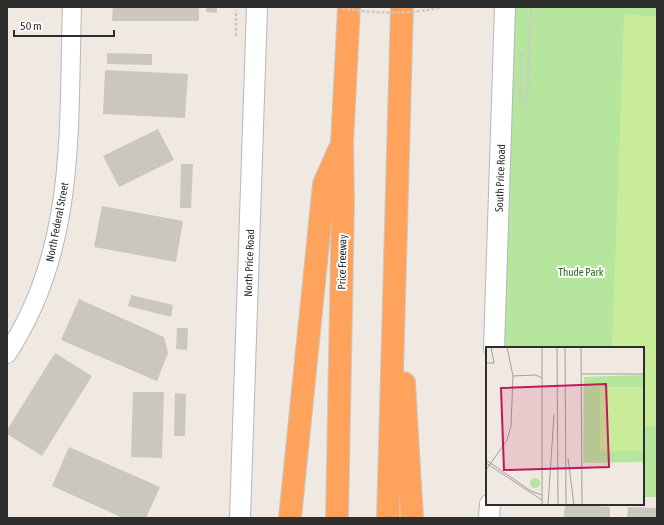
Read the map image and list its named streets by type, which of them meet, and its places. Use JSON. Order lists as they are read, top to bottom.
{
  "streets": {
    "highway": ["Price Freeway"],
    "main road": ["South Price Road", "North Price Road"],
    "street": ["North Federal Street"]
  },
  "parks": ["Thude Park"],
  "scale_bar": "50 m"
}
